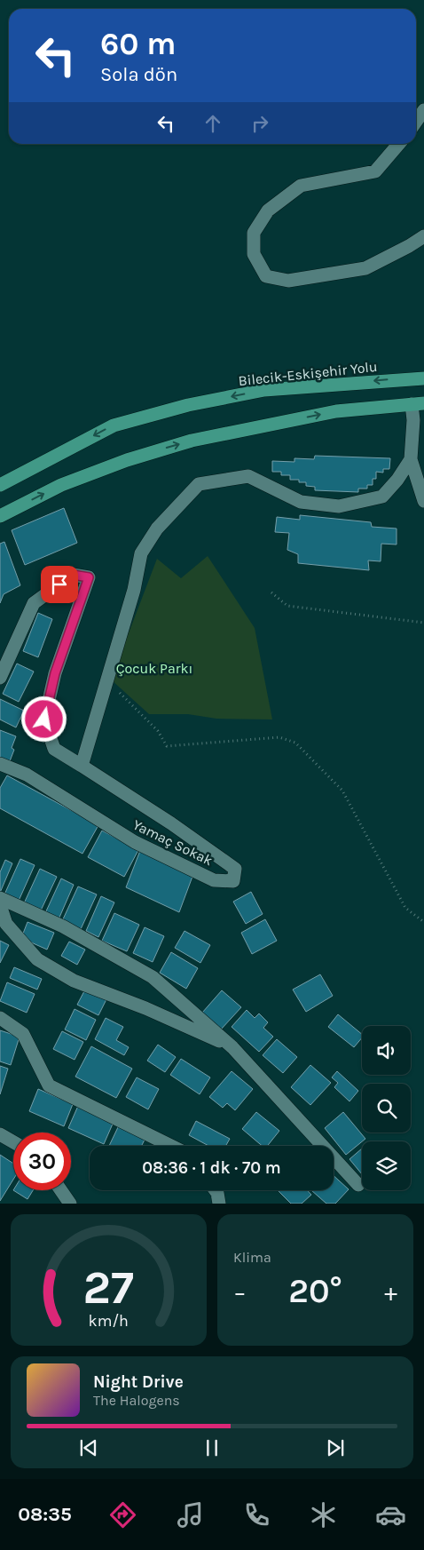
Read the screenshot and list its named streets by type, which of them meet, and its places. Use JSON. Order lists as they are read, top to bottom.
{
  "streets": {
    "main road": ["Bilecik-Eskişehir Yolu"],
    "street": ["Yamaç Sokak"]
  },
  "parks": ["Çocuk Parkı"],
  "page": {
    "turn": ["60 m", "Sola dön"],
    "limit": "30",
    "trip": "08:36 · 1 dk · 70 m",
    "tile": "Klima",
    "heat": ["−", "20°", "+"],
    "song": ["Night Drive", "The Halogens"],
    "tabs": "08:35",
    "gauge": ["27", "km/h"]
  }
}
